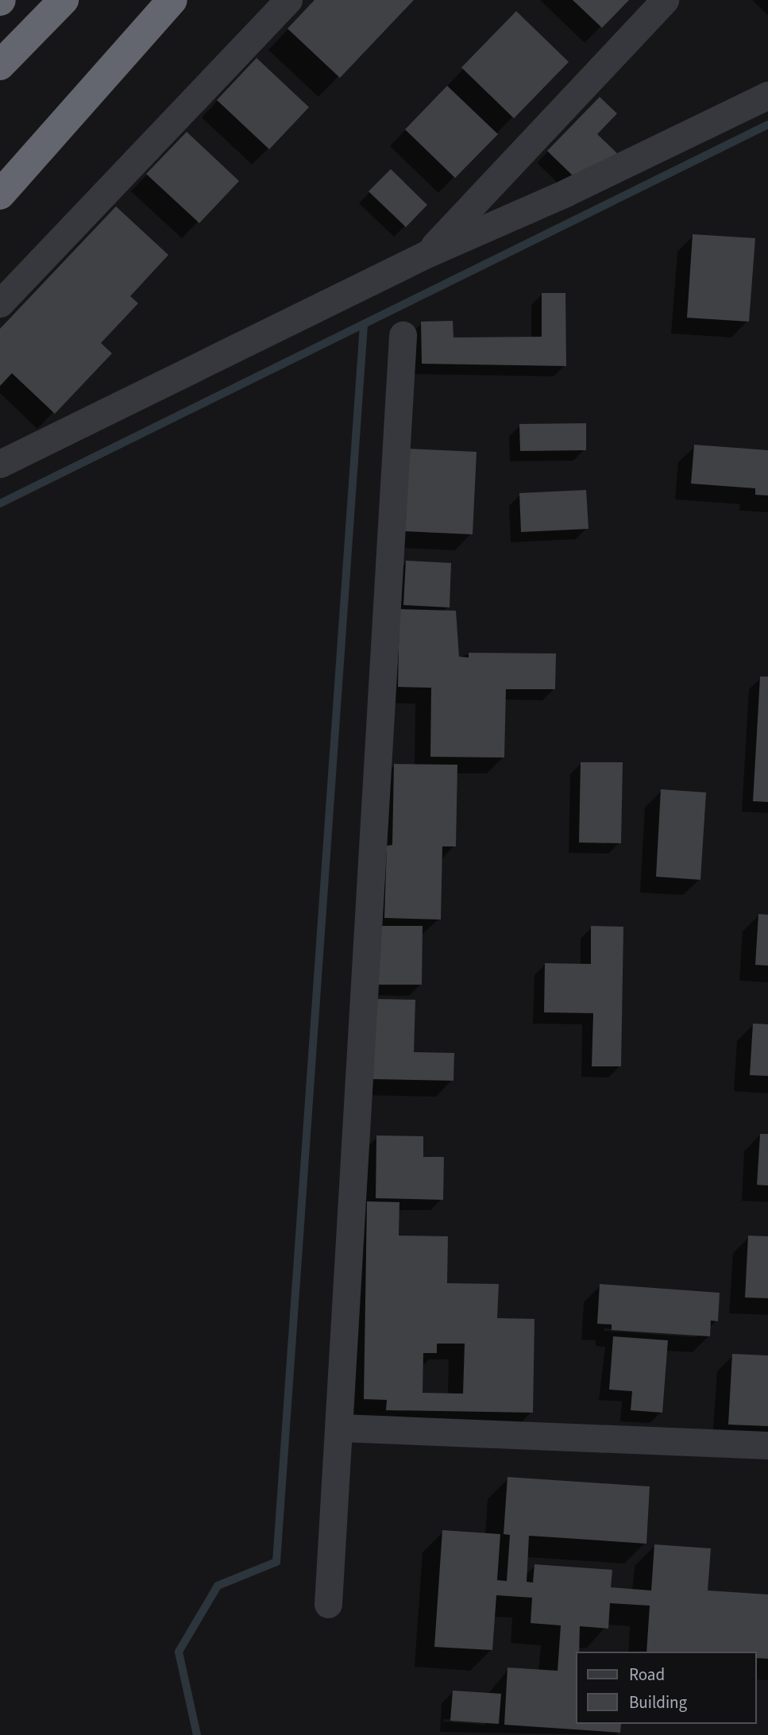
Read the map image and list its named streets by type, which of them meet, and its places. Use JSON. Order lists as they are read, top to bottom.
{
  "legend": ["Road", "Building"]
}
